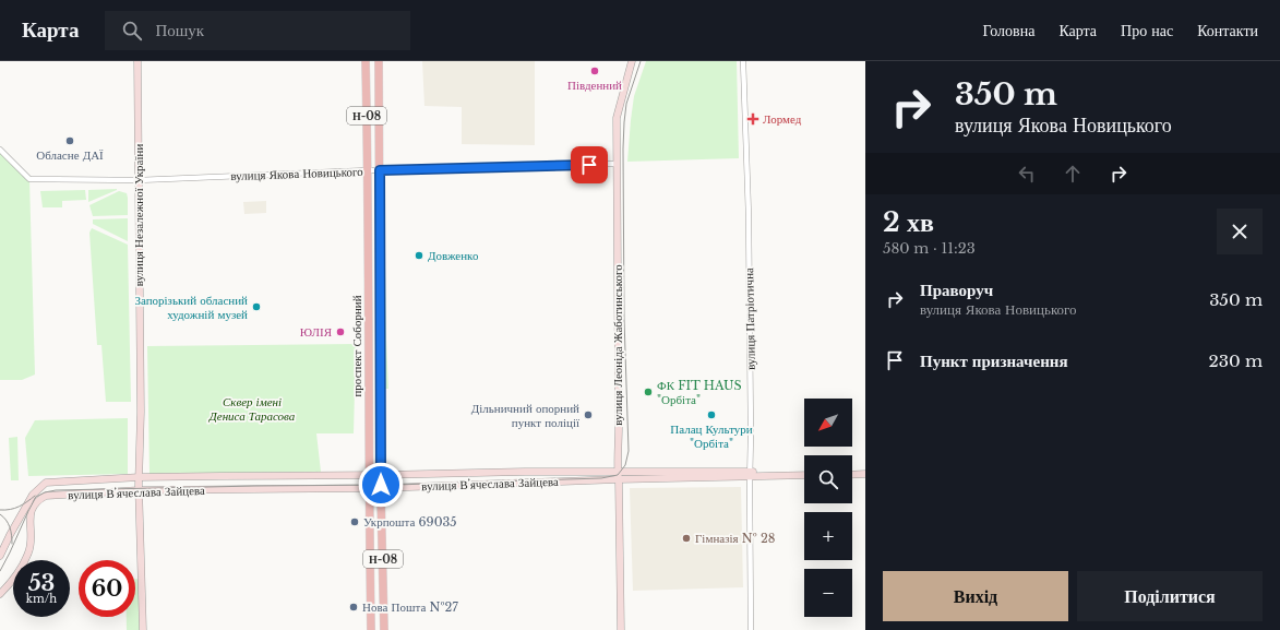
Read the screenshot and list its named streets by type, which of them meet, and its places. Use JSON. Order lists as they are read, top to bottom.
{
  "streets": {
    "main road": [
      "Н-08",
      "вулиця Незалежної України",
      "вулиця Леоніда Жаботинського",
      "проспект Соборний",
      "вулиця Вʼячеслава Зайцева"
    ],
    "street": ["вулиця Якова Новицького", "вулиця Патріотична"]
  },
  "crossings": [
    ["вулиця Якова Новицького", "вулиця Незалежної України"],
    ["вулиця Якова Новицького", "вулиця Леоніда Жаботинського"],
    ["вулиця Якова Новицького", "проспект Соборний"],
    ["вулиця Незалежної України", "вулиця Вʼячеслава Зайцева"],
    ["вулиця Патріотична", "вулиця Вʼячеслава Зайцева"],
    ["вулиця Леоніда Жаботинського", "вулиця Вʼячеслава Зайцева"],
    ["проспект Соборний", "вулиця Вʼячеслава Зайцева"]
  ],
  "parks": ["Сквер імені Дениса Тарасова"],
  "places": {
    "other": [
      "Південний",
      "Обласне ДАЇ",
      "Довженко",
      "Запорізький обласний художній музей",
      "ЮЛІЯ",
      "ФК FIT HAUS \"Орбіта\"",
      "Дільничний опорний пункт поліції",
      "Палац Культури \"Орбіта\"",
      "Укрпошта 69035",
      "Гімназія № 28",
      "Нова Пошта №27"
    ],
    "health": ["Лормед"]
  },
  "north": "bottom left",
  "page": {
    "header": "Карта",
    "search": "Пошук",
    "nav": [
      "Головна",
      "Карта",
      "Про нас",
      "Контакти"
    ],
    "turn": ["350 m", "вулиця Якова Новицького"],
    "heading": ["2 хв", "580 m · 11:23"],
    "list": [
      {
        "name": "Праворуч",
        "note": "вулиця Якова Новицького",
        "value": "350 m"
      },
      {
        "name": "Пункт призначення",
        "value": "230 m"
      }
    ],
    "map_buttons": ["+", "−"],
    "speed": "53 km/h",
    "limit": "60",
    "buttons": ["Вихід", "Поділитися"]
  }
}
